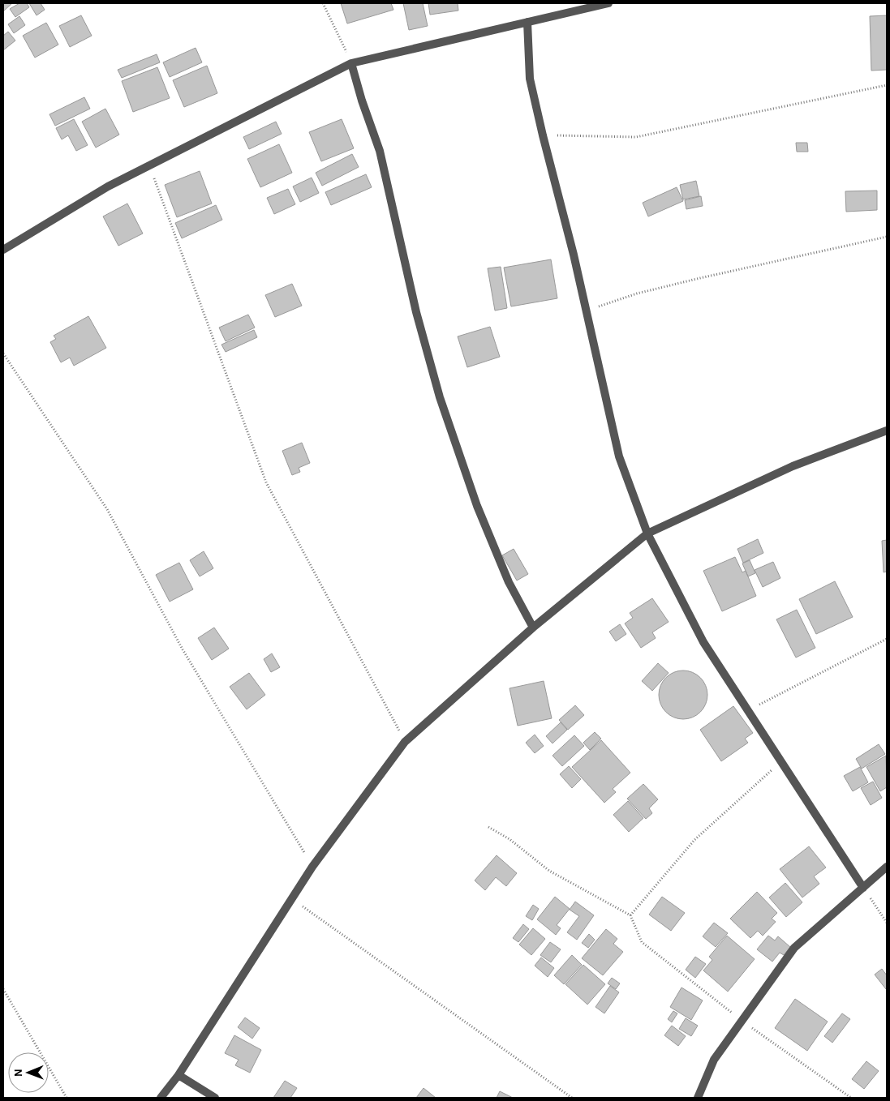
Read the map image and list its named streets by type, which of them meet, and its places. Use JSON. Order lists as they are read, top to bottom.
{
  "north": "left"
}
